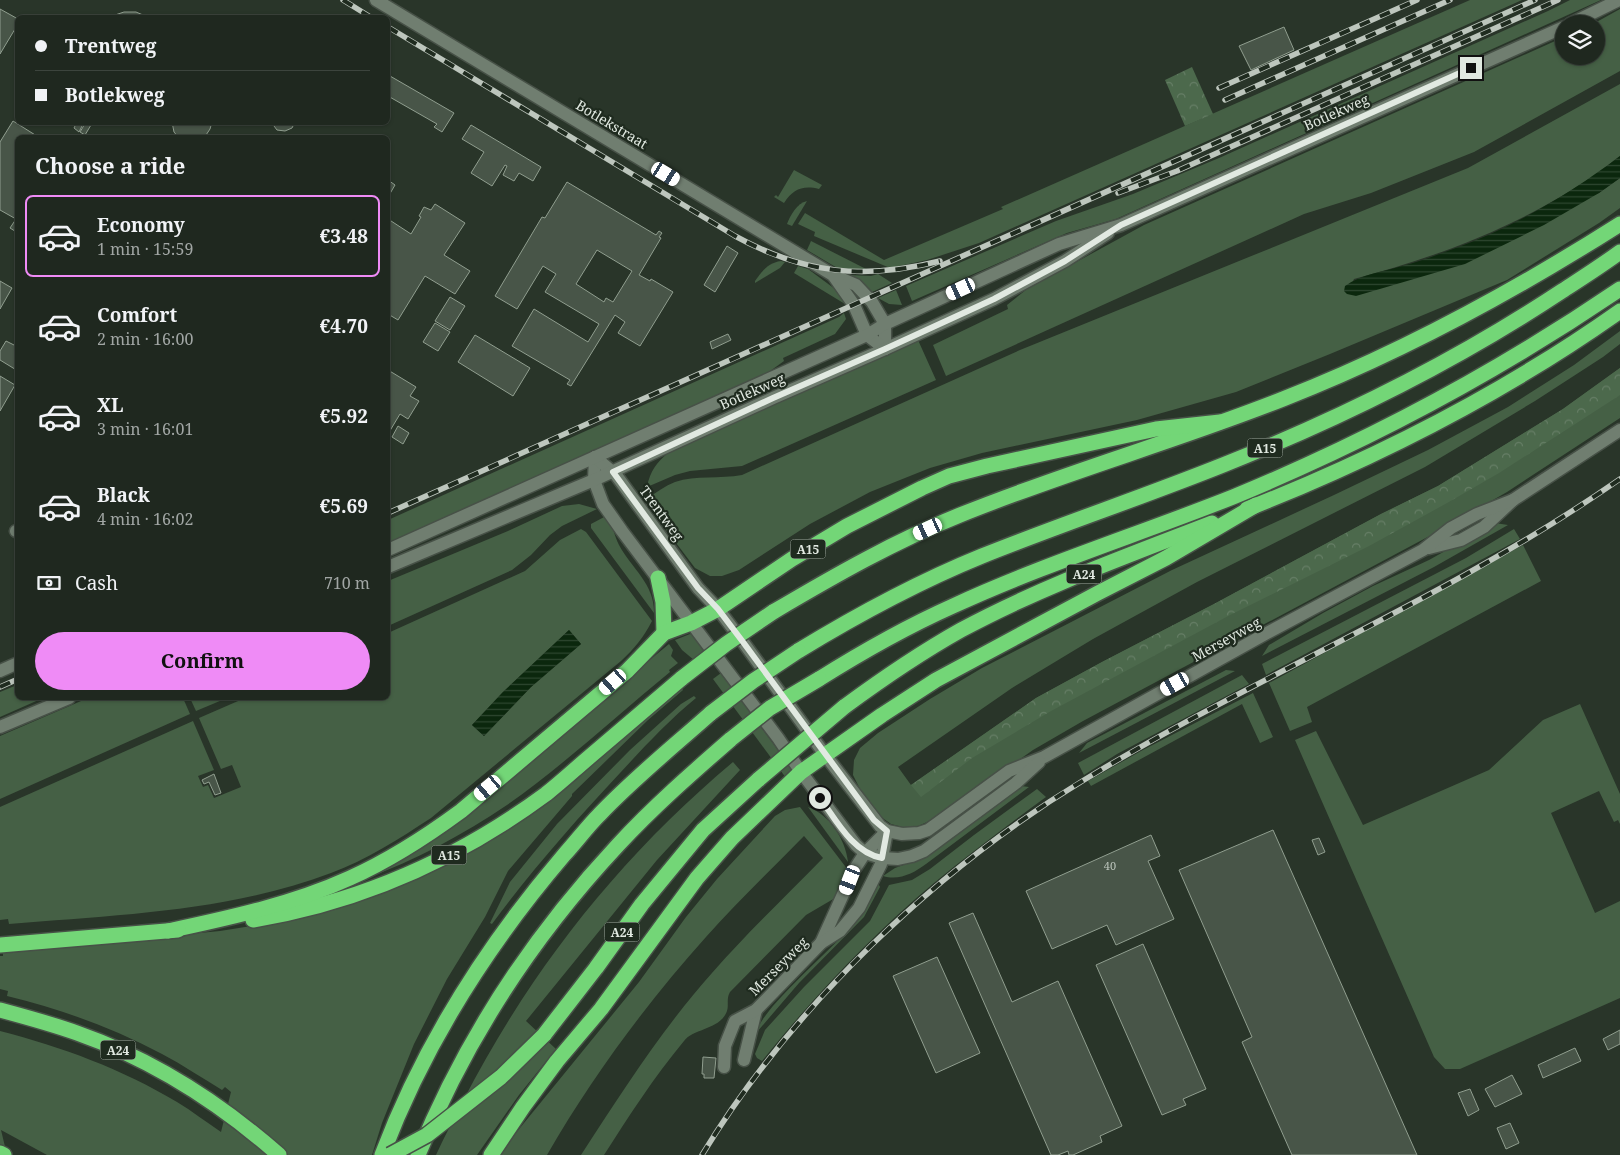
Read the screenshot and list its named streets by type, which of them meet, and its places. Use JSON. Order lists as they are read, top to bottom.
{
  "streets": {
    "highway": ["A15", "A24"],
    "main road": [
      "Botlekweg",
      "Botlekstraat",
      "Trentweg",
      "Merseyweg"
    ]
  },
  "crossings": [
    ["Botlekweg", "Botlekstraat"],
    ["Botlekweg", "Trentweg"],
    ["A15", "Trentweg"],
    ["Trentweg", "Merseyweg"]
  ],
  "house_numbers": ["40"],
  "page": {
    "banner": ["Trentweg", "Botlekweg"],
    "heading": "Choose a ride",
    "list": [
      {
        "name": "Economy",
        "note": "1 min · 15:59",
        "value": "€3.48"
      },
      {
        "name": "Comfort",
        "note": "2 min · 16:00",
        "value": "€4.70"
      },
      {
        "name": "XL",
        "note": "3 min · 16:01",
        "value": "€5.92"
      },
      {
        "name": "Black",
        "note": "4 min · 16:02",
        "value": "€5.69"
      }
    ],
    "pay": ["Cash", "710 m"],
    "buttons": "Confirm"
  }
}
